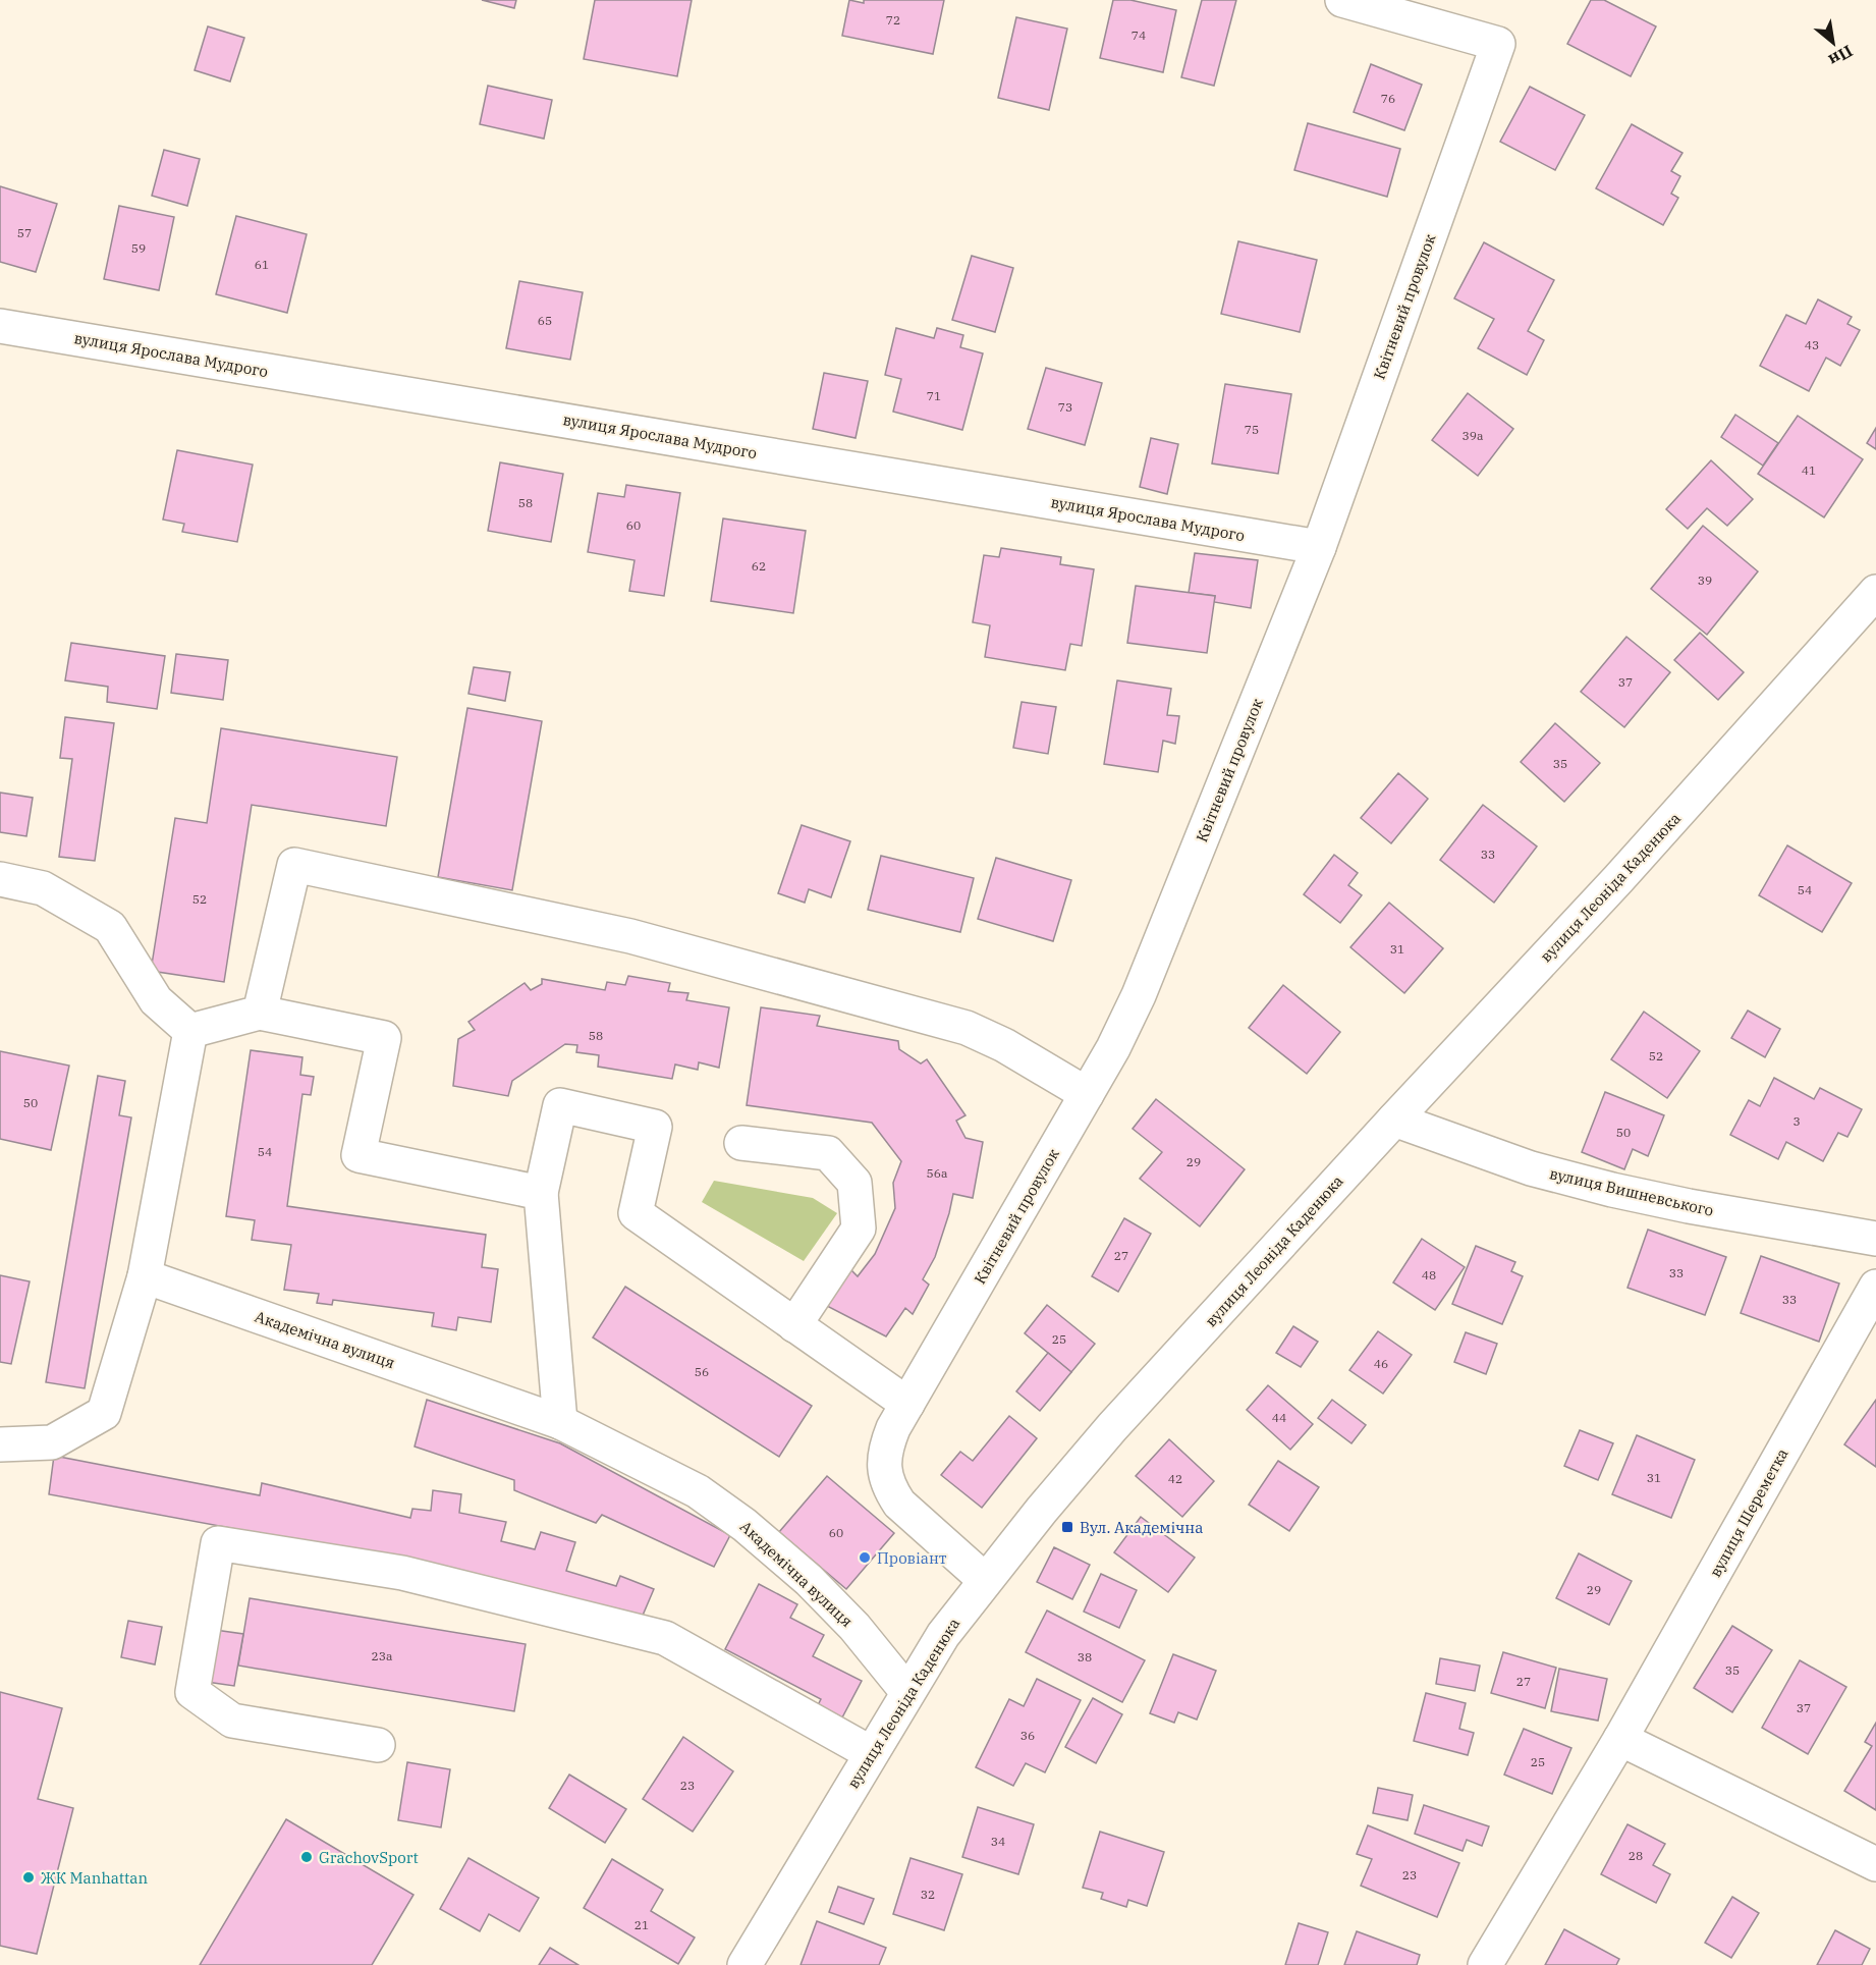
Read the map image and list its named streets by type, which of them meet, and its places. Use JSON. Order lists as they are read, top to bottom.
{
  "streets": {
    "street": [
      "Квітневий провулок",
      "вулиця Ярослава Мудрого",
      "вулиця Леоніда Каденюка",
      "вулиця Вишневського",
      "Академічна вулиця",
      "вулиця Шереметка"
    ]
  },
  "crossings": [
    ["Квітневий провулок", "вулиця Ярослава Мудрого"],
    ["Квітневий провулок", "вулиця Леоніда Каденюка"],
    ["вулиця Леоніда Каденюка", "вулиця Вишневського"],
    ["вулиця Леоніда Каденюка", "Академічна вулиця"]
  ],
  "places": {
    "transit": ["Вул. Академічна"],
    "other": ["Провіант", "GrachovSport", "ЖК Manhattan"]
  },
  "house_numbers": [
    "72",
    "74",
    "76",
    "57",
    "59",
    "61",
    "65",
    "43",
    "71",
    "73",
    "75",
    "39а",
    "41",
    "58",
    "60",
    "62",
    "39",
    "37",
    "35",
    "33",
    "54",
    "52",
    "31",
    "58",
    "52",
    "50",
    "3",
    "50",
    "54",
    "29",
    "56а",
    "27",
    "33",
    "48",
    "33",
    "25",
    "46",
    "56",
    "44",
    "31",
    "42",
    "60",
    "29",
    "23а",
    "38",
    "35",
    "27",
    "37",
    "36",
    "25",
    "23",
    "34",
    "28",
    "23",
    "32",
    "21"
  ],
  "north": "bottom right"
}
